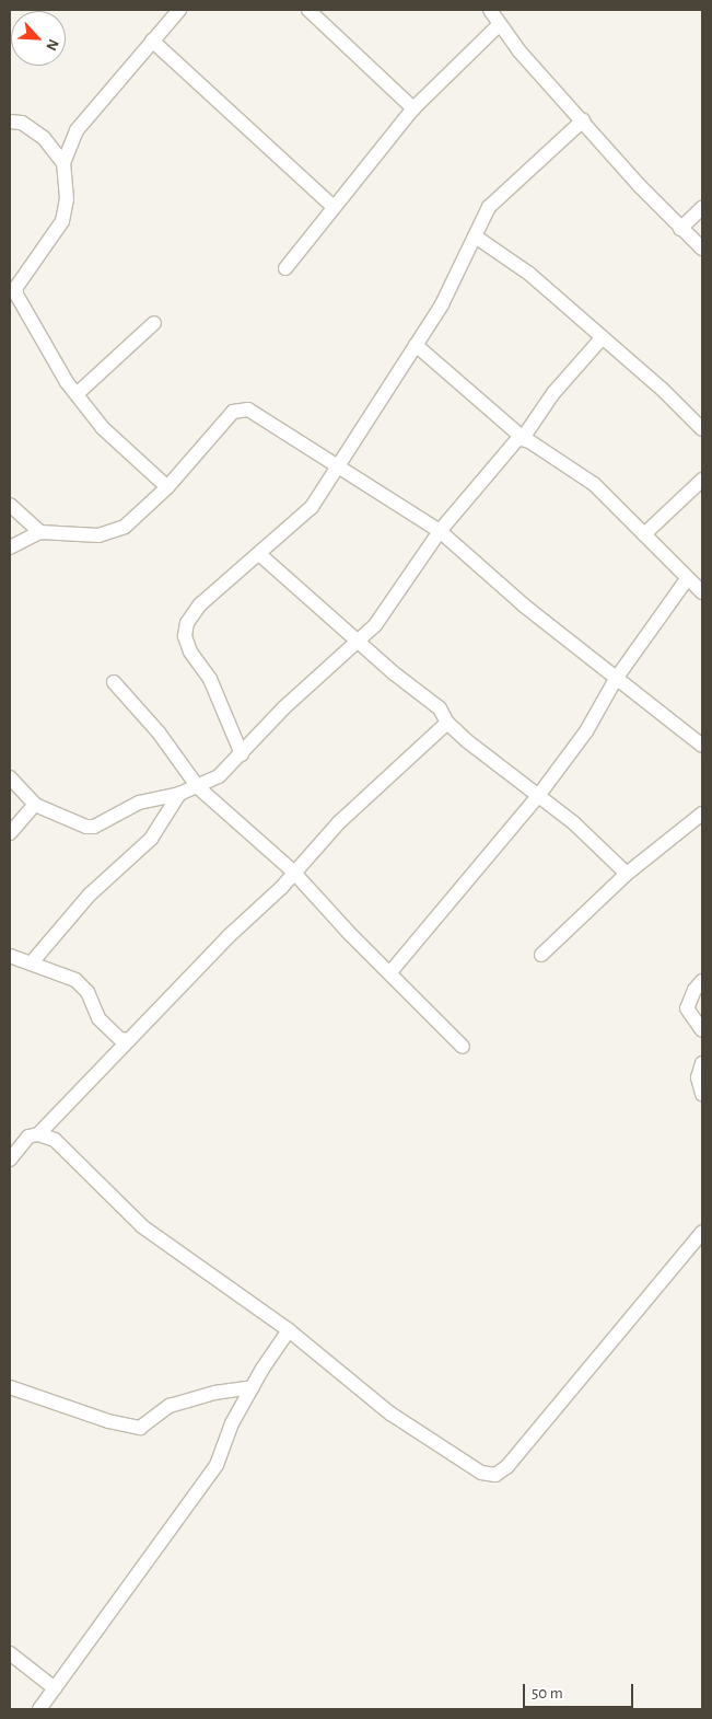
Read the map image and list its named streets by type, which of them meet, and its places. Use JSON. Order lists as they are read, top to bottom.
{
  "scale_bar": "50 m",
  "north": "bottom right"
}
